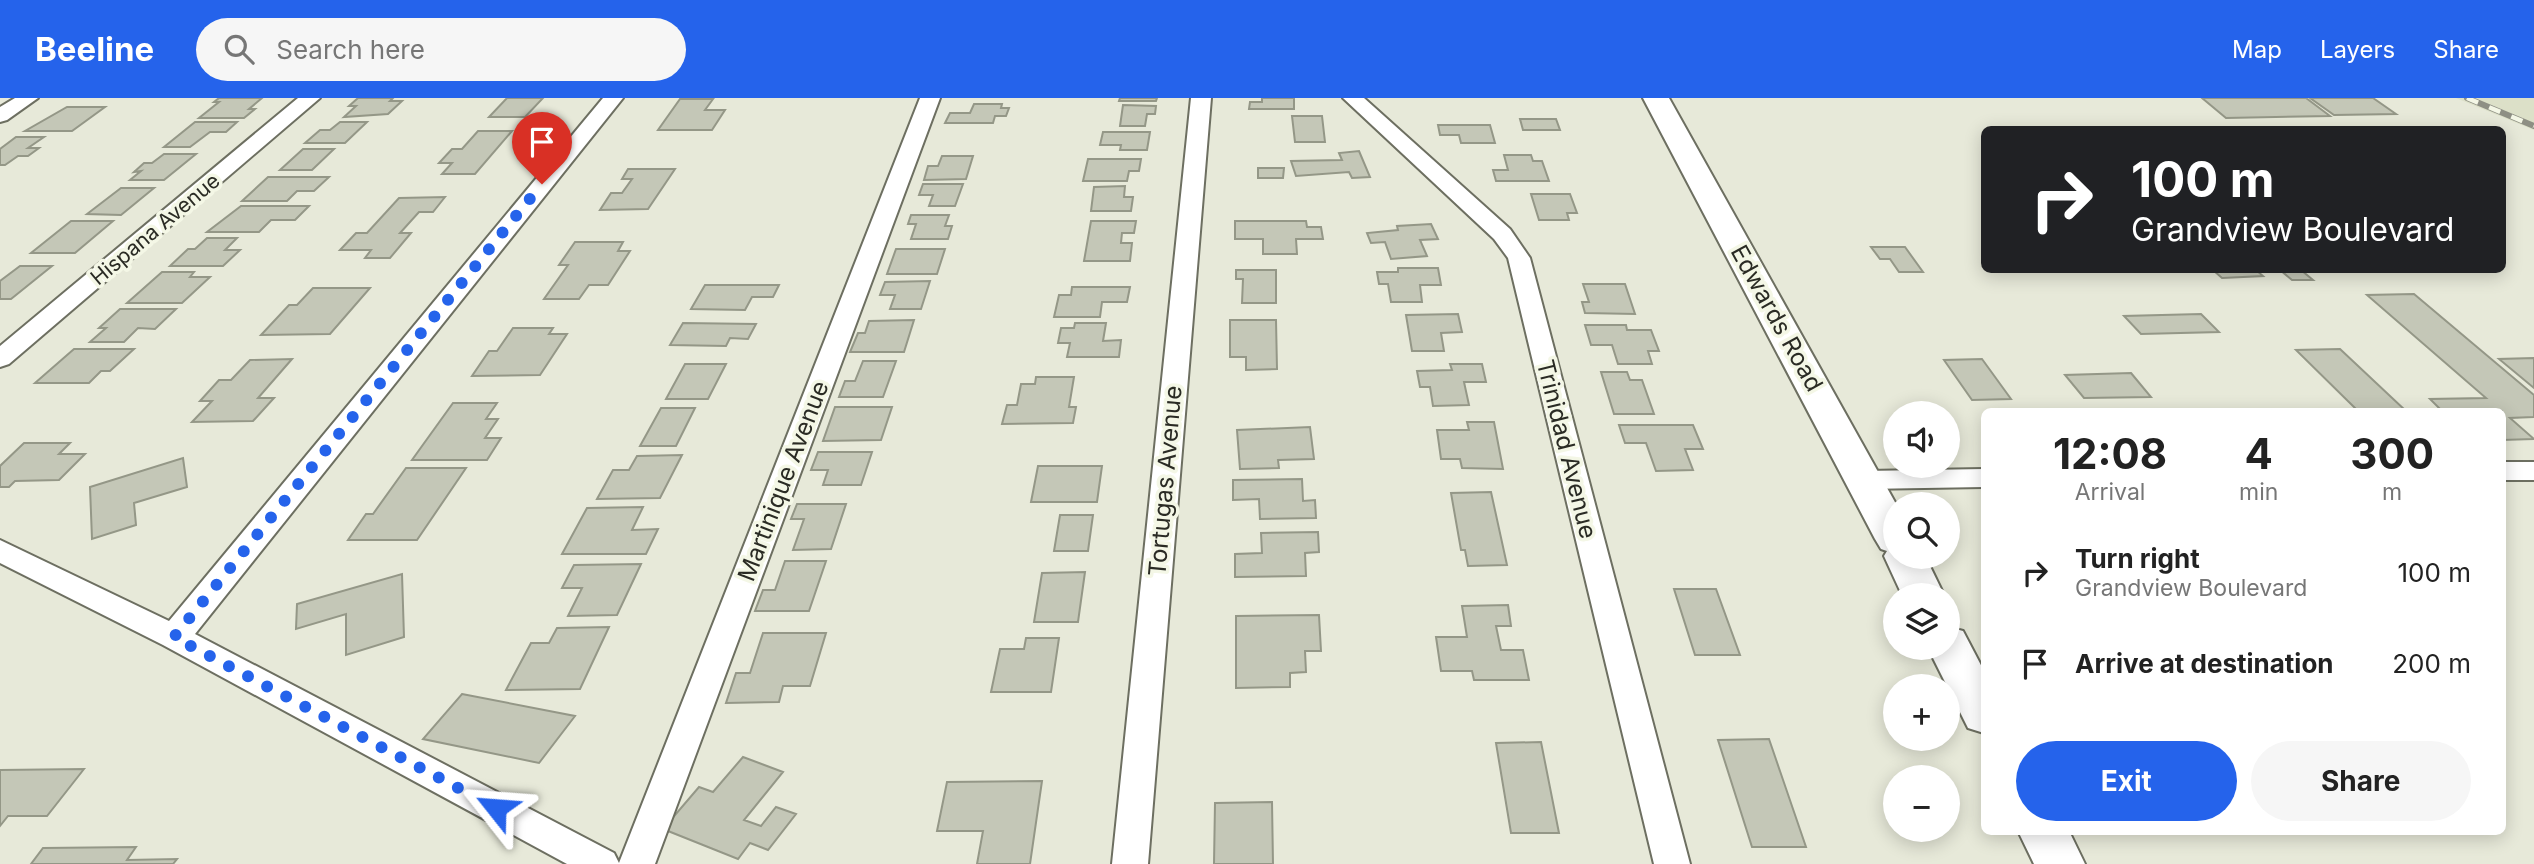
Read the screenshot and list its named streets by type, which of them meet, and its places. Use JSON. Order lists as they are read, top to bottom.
{
  "streets": {
    "main road": ["Edwards Road"],
    "street": [
      "Hispana Avenue",
      "Trinidad Avenue",
      "Martinique Avenue",
      "Tortugas Avenue"
    ]
  },
  "page": {
    "header": "Beeline",
    "search": "Search here",
    "nav": ["Map", "Layers", "Share"],
    "turn": ["100 m", "Grandview Boulevard"],
    "map_buttons": ["+", "−"],
    "eta": [
      "12:08",
      "Arrival",
      "4",
      "min",
      "300",
      "m"
    ],
    "list": [
      {
        "name": "Turn right",
        "note": "Grandview Boulevard",
        "value": "100 m"
      },
      {
        "name": "Arrive at destination",
        "value": "200 m"
      }
    ],
    "buttons": ["Exit", "Share"]
  }
}
